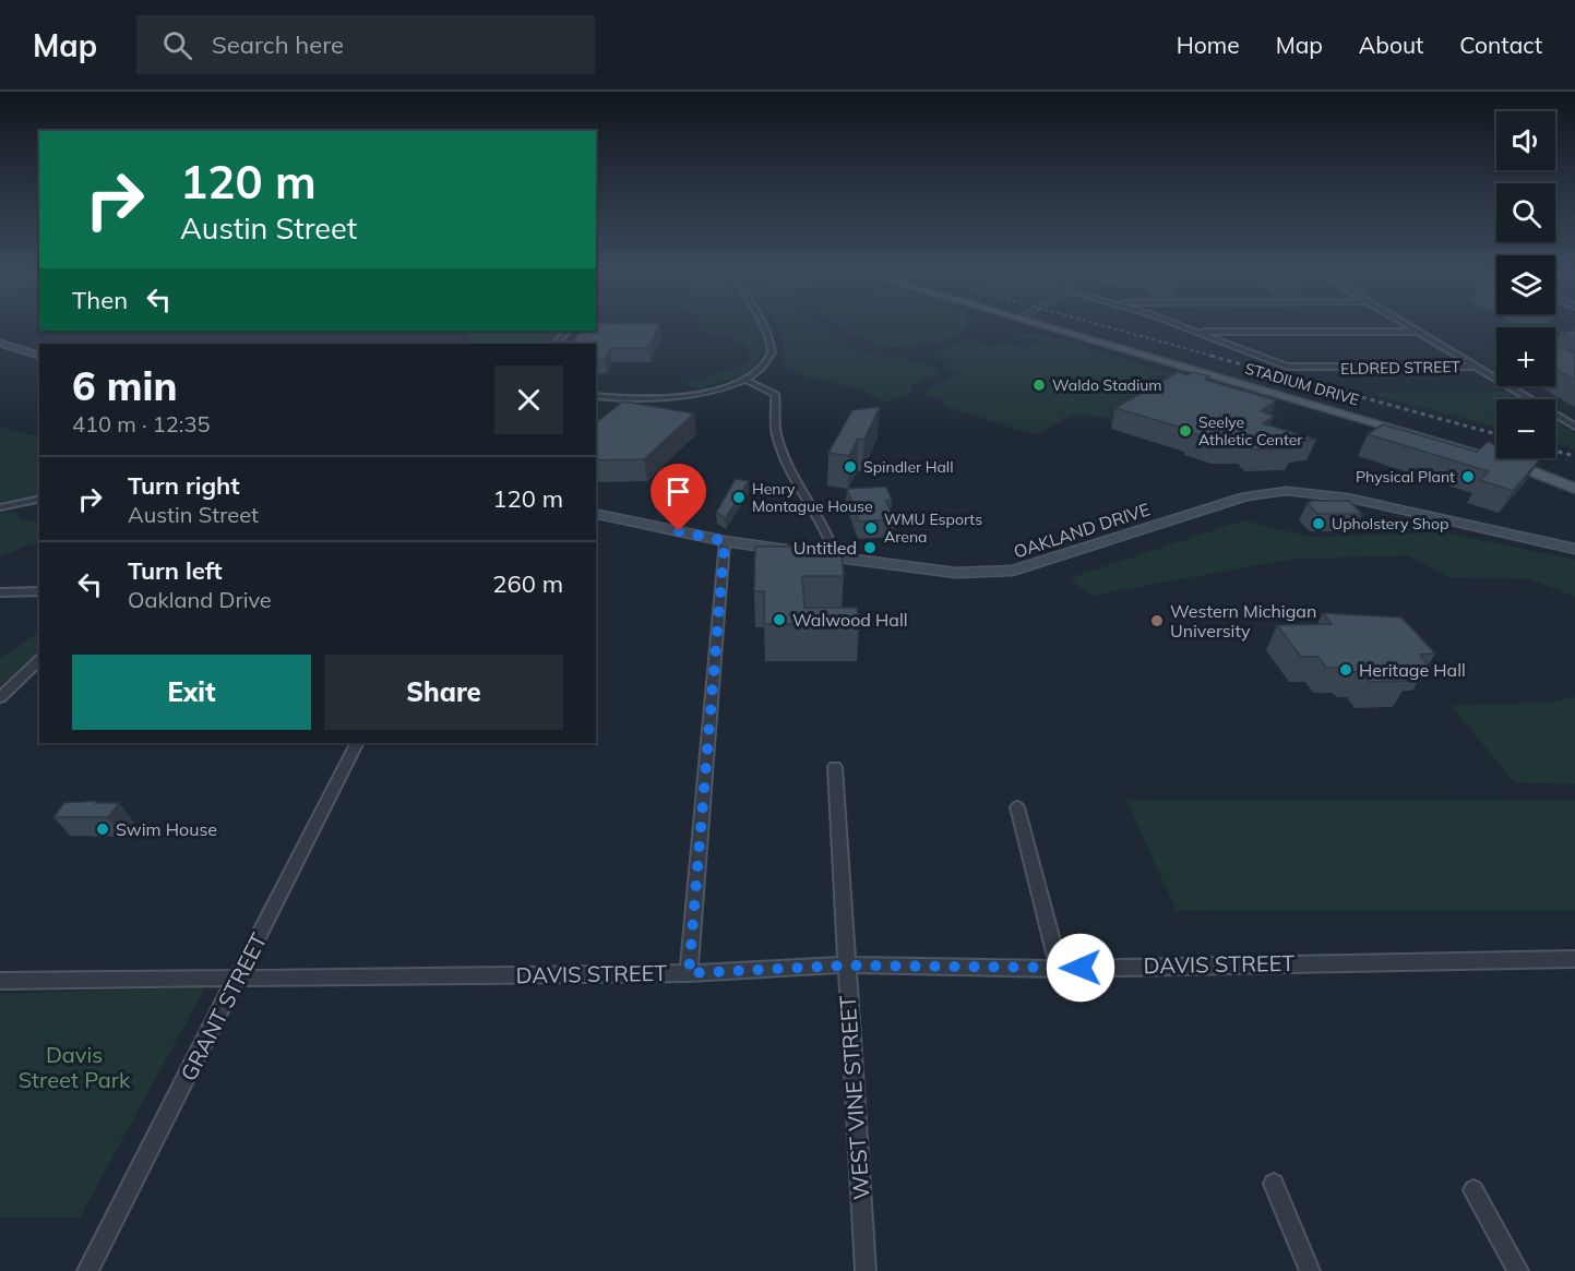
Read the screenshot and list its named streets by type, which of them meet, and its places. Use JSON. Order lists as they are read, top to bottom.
{
  "streets": {
    "main road": ["STADIUM DRIVE", "OAKLAND DRIVE"],
    "street": [
      "ELDRED STREET",
      "DAVIS STREET",
      "GRANT STREET",
      "WEST VINE STREET"
    ]
  },
  "crossings": [
    ["DAVIS STREET", "GRANT STREET"],
    ["DAVIS STREET", "WEST VINE STREET"]
  ],
  "parks": ["Davis Street Park"],
  "places": [
    "Waldo Stadium",
    "Seelye Athletic Center",
    "Spindler Hall",
    "Physical Plant",
    "Henry Montague House",
    "Upholstery Shop",
    "WMU Esports Arena",
    "Untitled",
    "Walwood Hall",
    "Western Michigan University",
    "Heritage Hall",
    "Swim House"
  ],
  "page": {
    "header": "Map",
    "search": "Search here",
    "nav": [
      "Home",
      "Map",
      "About",
      "Contact"
    ],
    "map_buttons": ["+", "−"],
    "turn": ["120 m", "Austin Street"],
    "then": "Then",
    "heading": ["6 min", "410 m · 12:35"],
    "list": [
      {
        "name": "Turn right",
        "note": "Austin Street",
        "value": "120 m"
      },
      {
        "name": "Turn left",
        "note": "Oakland Drive",
        "value": "260 m"
      }
    ],
    "buttons": ["Exit", "Share"]
  }
}
